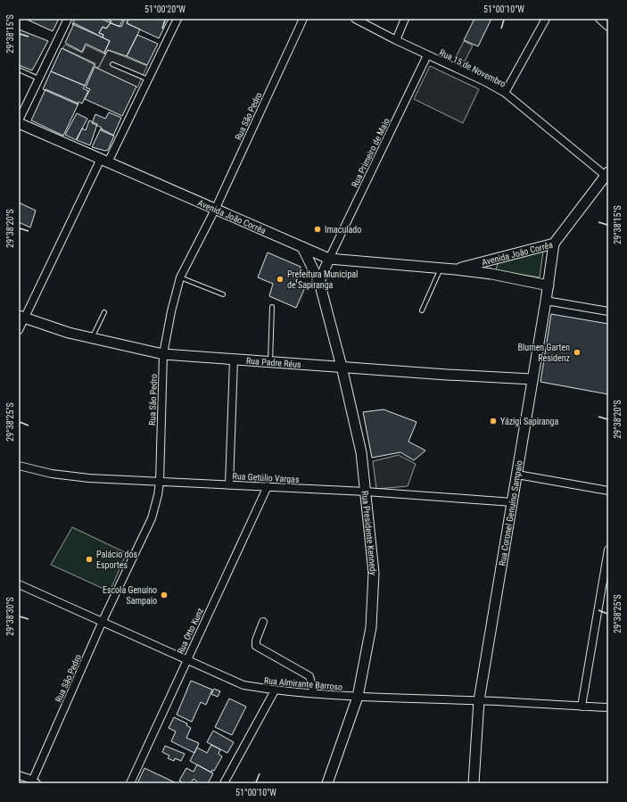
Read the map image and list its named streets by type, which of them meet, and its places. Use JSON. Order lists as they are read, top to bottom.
{
  "streets": {
    "main road": [
      "Avenida João Corrêa",
      "Rua Padre Réus",
      "Rua Coronel Genuíno Sampaio",
      "Rua Presidente Kennedy"
    ],
    "street": [
      "Rua 15 de Novembro",
      "Rua São Pedro",
      "Rua Primeiro de Maio",
      "Rua Getúlio Vargas",
      "Rua Otto Kunz",
      "Rua Almirante Barroso"
    ]
  },
  "crossings": [
    ["Rua 15 de Novembro", "Rua Primeiro de Maio"],
    ["Rua 15 de Novembro", "Avenida João Corrêa"],
    ["Rua São Pedro", "Avenida João Corrêa"],
    ["Rua São Pedro", "Rua Padre Réus"],
    ["Rua São Pedro", "Rua Getúlio Vargas"],
    ["Rua São Pedro", "Rua Almirante Barroso"],
    ["Rua Primeiro de Maio", "Avenida João Corrêa"],
    ["Avenida João Corrêa", "Rua Coronel Genuíno Sampaio"],
    ["Avenida João Corrêa", "Rua Presidente Kennedy"],
    ["Rua Padre Réus", "Rua Coronel Genuíno Sampaio"],
    ["Rua Padre Réus", "Rua Presidente Kennedy"],
    ["Rua Getúlio Vargas", "Rua Coronel Genuíno Sampaio"],
    ["Rua Getúlio Vargas", "Rua Presidente Kennedy"],
    ["Rua Getúlio Vargas", "Rua Otto Kunz"],
    ["Rua Coronel Genuíno Sampaio", "Rua Almirante Barroso"],
    ["Rua Presidente Kennedy", "Rua Almirante Barroso"],
    ["Rua Otto Kunz", "Rua Almirante Barroso"]
  ],
  "places": [
    "Imaculado",
    "Prefeitura Municipal de Sapiranga",
    "Blumen Garten Residenz",
    "Yázigi Sapiranga",
    "Palácio dos Esportes",
    "Escola Genuíno Sampaio"
  ],
  "coordinates": [
    "51°00'20\"W",
    "51°00'10\"W",
    "29°38'15\"S",
    "29°38'20\"S",
    "29°38'25\"S",
    "29°38'30\"S"
  ]
}
